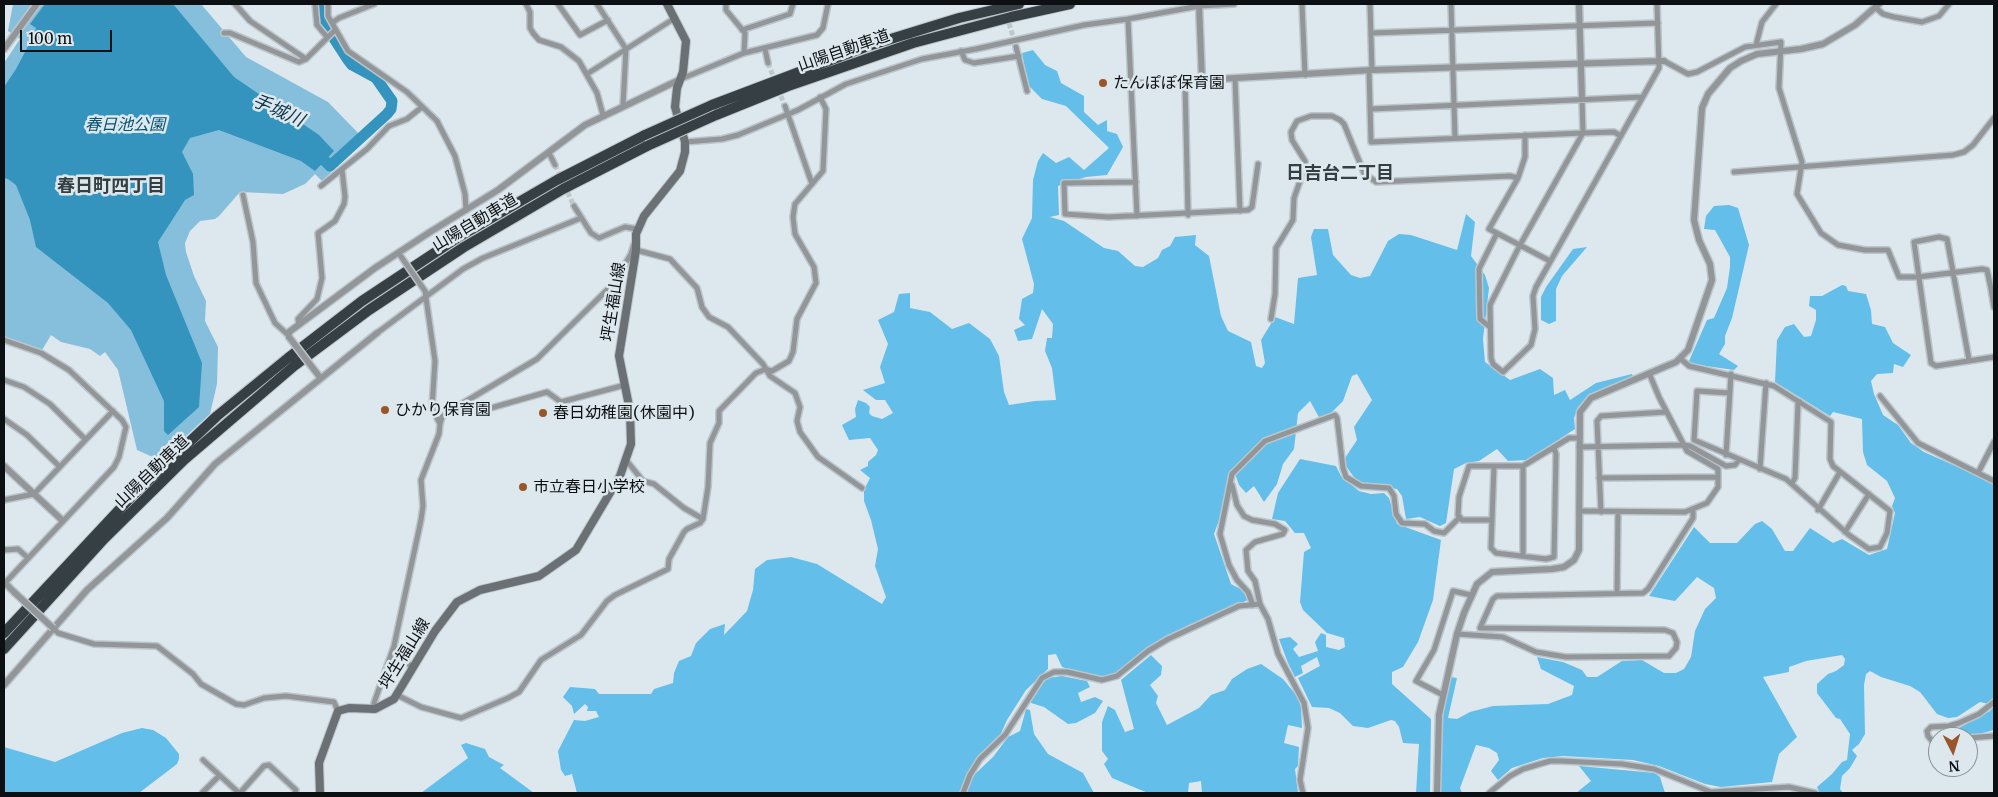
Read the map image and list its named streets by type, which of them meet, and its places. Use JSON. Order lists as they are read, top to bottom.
{
  "streets": {
    "highway": ["山陽自動車道"],
    "main road": ["坪生福山線"]
  },
  "districts": ["日吉台二丁目", "春日町四丁目"],
  "water": ["手城川"],
  "parks": ["春日池公園"],
  "places": [
    "たんぽぽ保育園",
    "ひかり保育園",
    "春日幼稚園(休園中)",
    "市立春日小学校"
  ],
  "scale_bar": "100 m",
  "north": "bottom"
}
